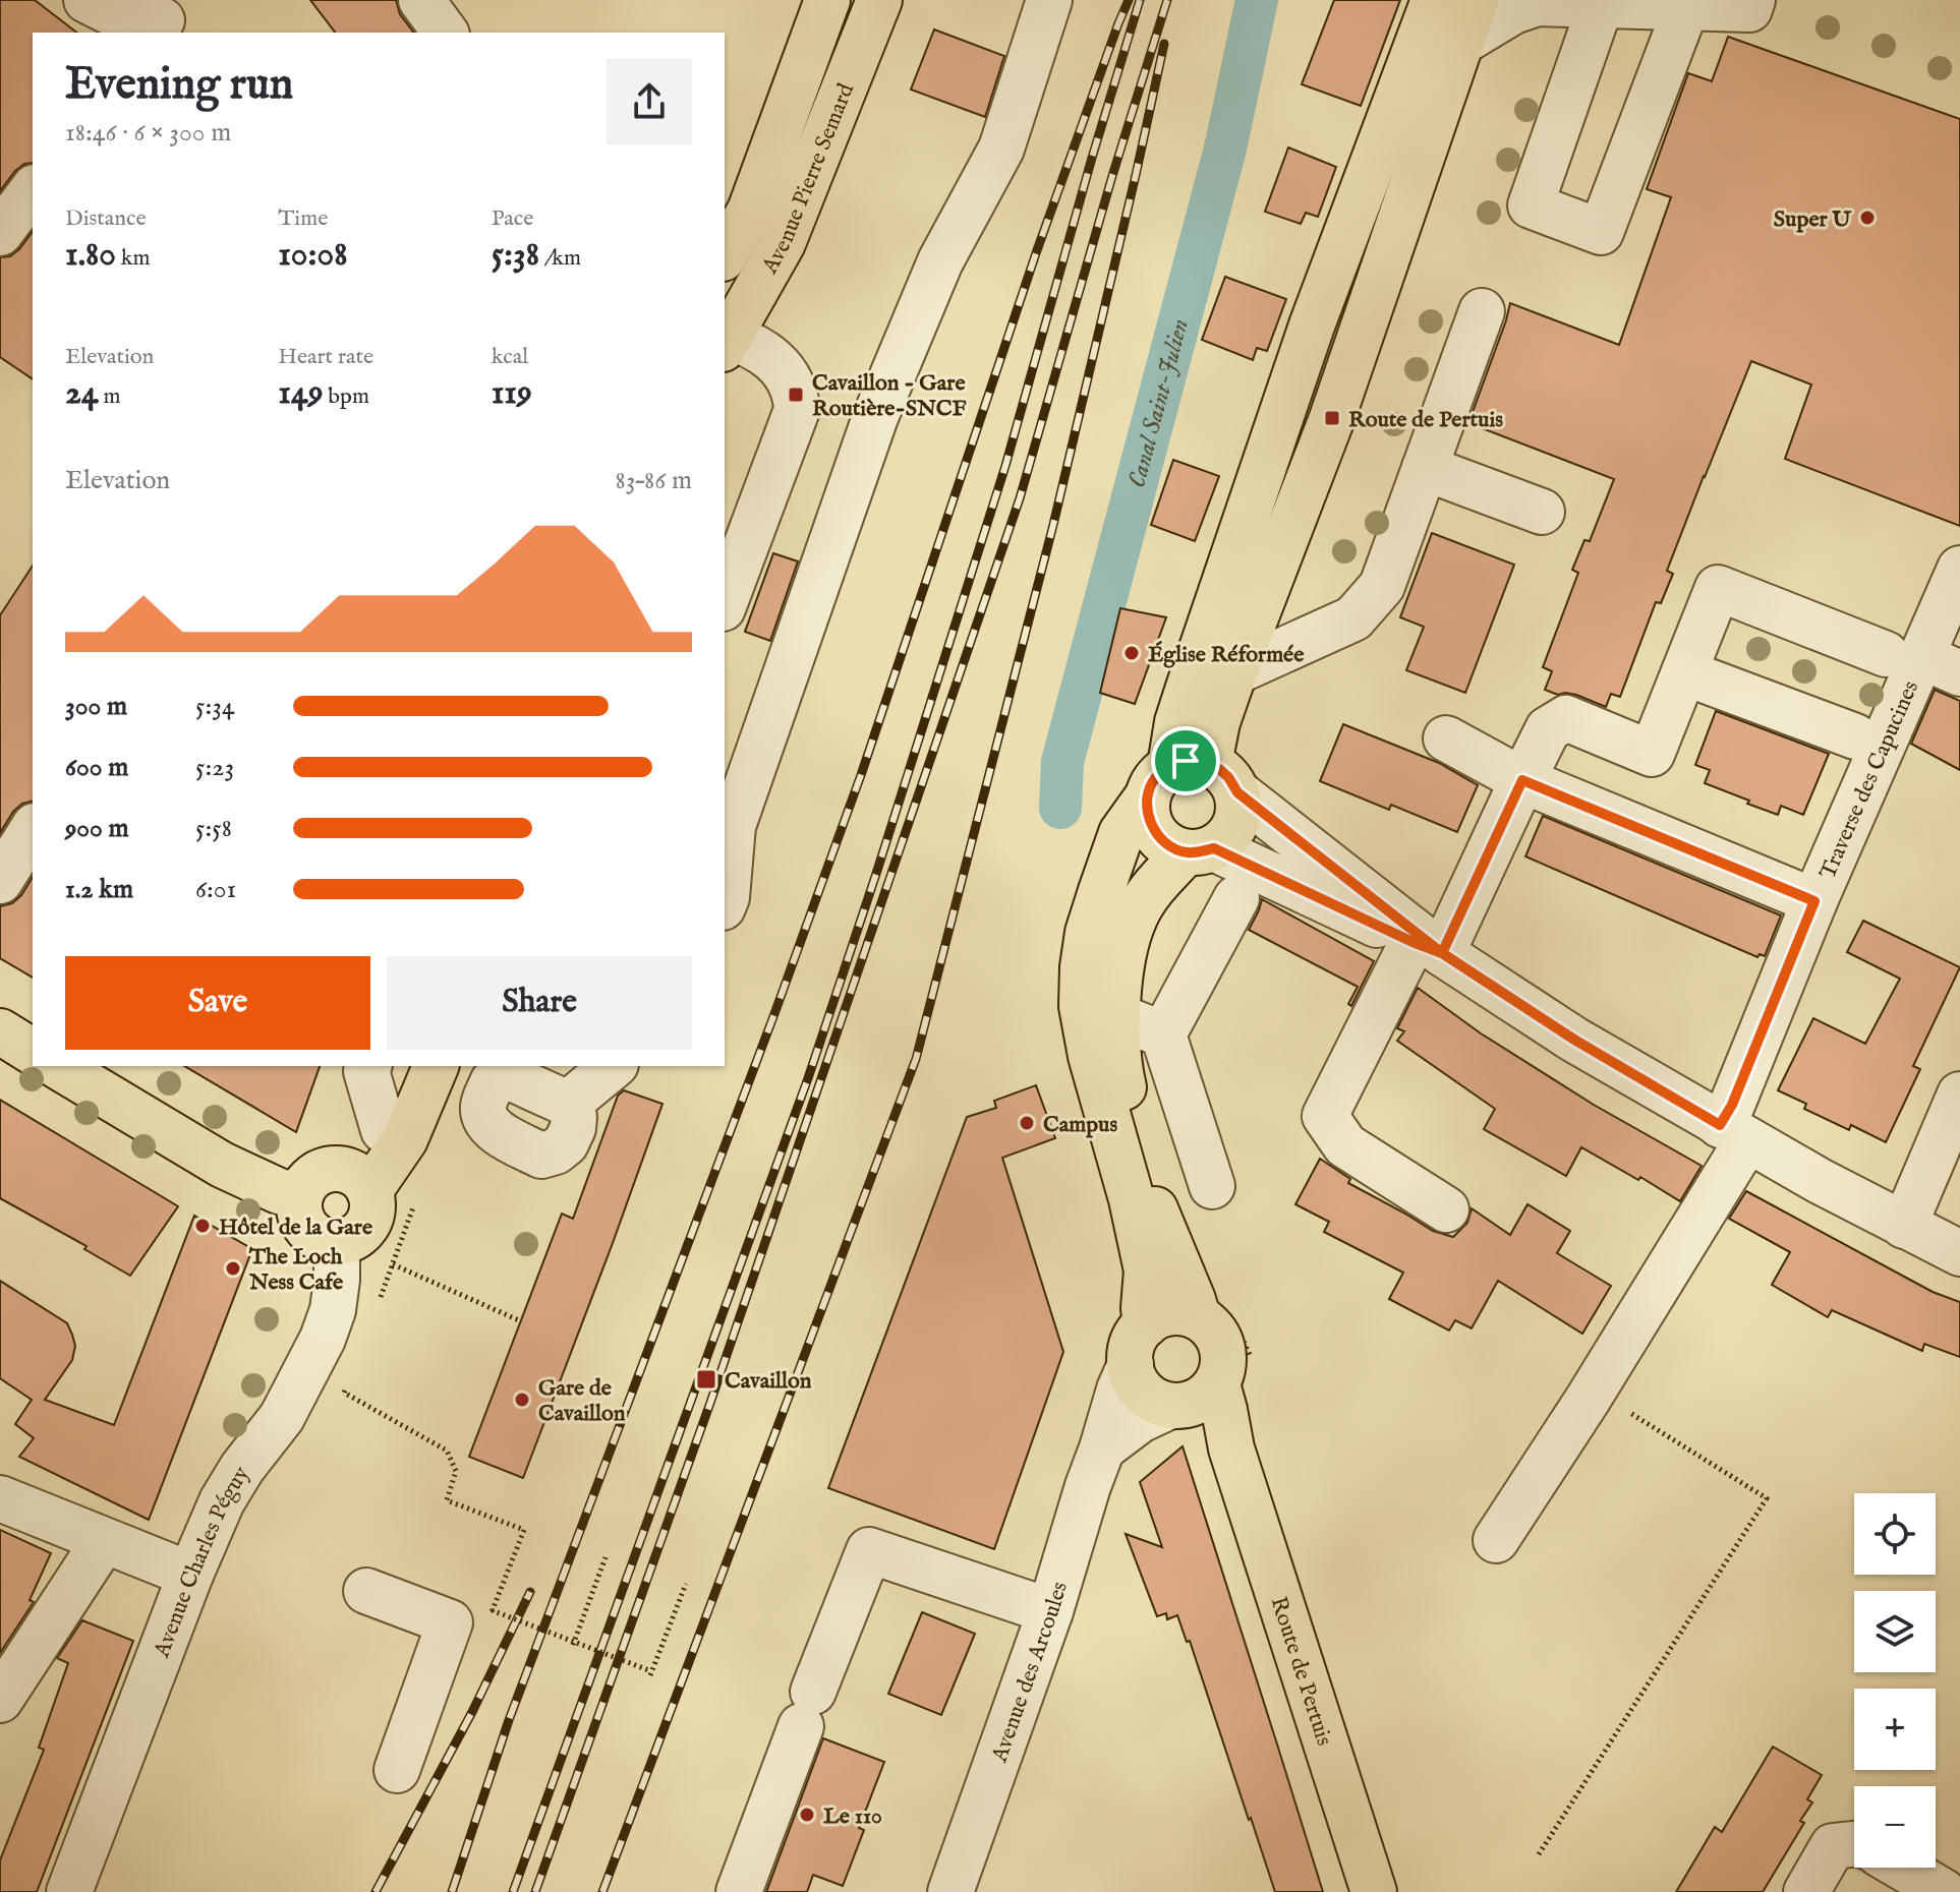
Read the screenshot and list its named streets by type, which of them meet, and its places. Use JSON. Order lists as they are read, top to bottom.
{
  "streets": {
    "main road": ["Avenue Pierre Semard", "Route de Pertuis"],
    "street": ["Traverse des Capucines", "Avenue Charles Péguy", "Avenue des Arcoules"]
  },
  "crossings": [
    ["Route de Pertuis", "Avenue des Arcoules"]
  ],
  "water": ["Canal Saint-Julien"],
  "places": {
    "other": [
      "Super U",
      "Église Réformée",
      "Campus",
      "Hôtel de la Gare",
      "The Loch Ness Cafe",
      "Gare de Cavaillon",
      "Le 110"
    ],
    "transit": ["Cavaillon - Gare Routière-SNCF", "Route de Pertuis", "Cavaillon"]
  },
  "page": {
    "heading": ["Evening run", "18:46 · 6 × 300 m"],
    "stats": [
      ["Distance", "1.80 km"],
      ["Time", "10:08"],
      ["Pace", "5:38 /km"],
      ["Elevation", "24 m"],
      ["Heart rate", "149 bpm"],
      ["kcal", "119"]
    ],
    "chart": ["Elevation", "83–86 m"],
    "list": [
      {
        "name": "300 m",
        "note": "5:34"
      },
      {
        "name": "600 m",
        "note": "5:23"
      },
      {
        "name": "900 m",
        "note": "5:58"
      },
      {
        "name": "1.2 km",
        "note": "6:01"
      }
    ],
    "buttons": ["Save", "Share"],
    "map_buttons": ["+", "−"]
  }
}
